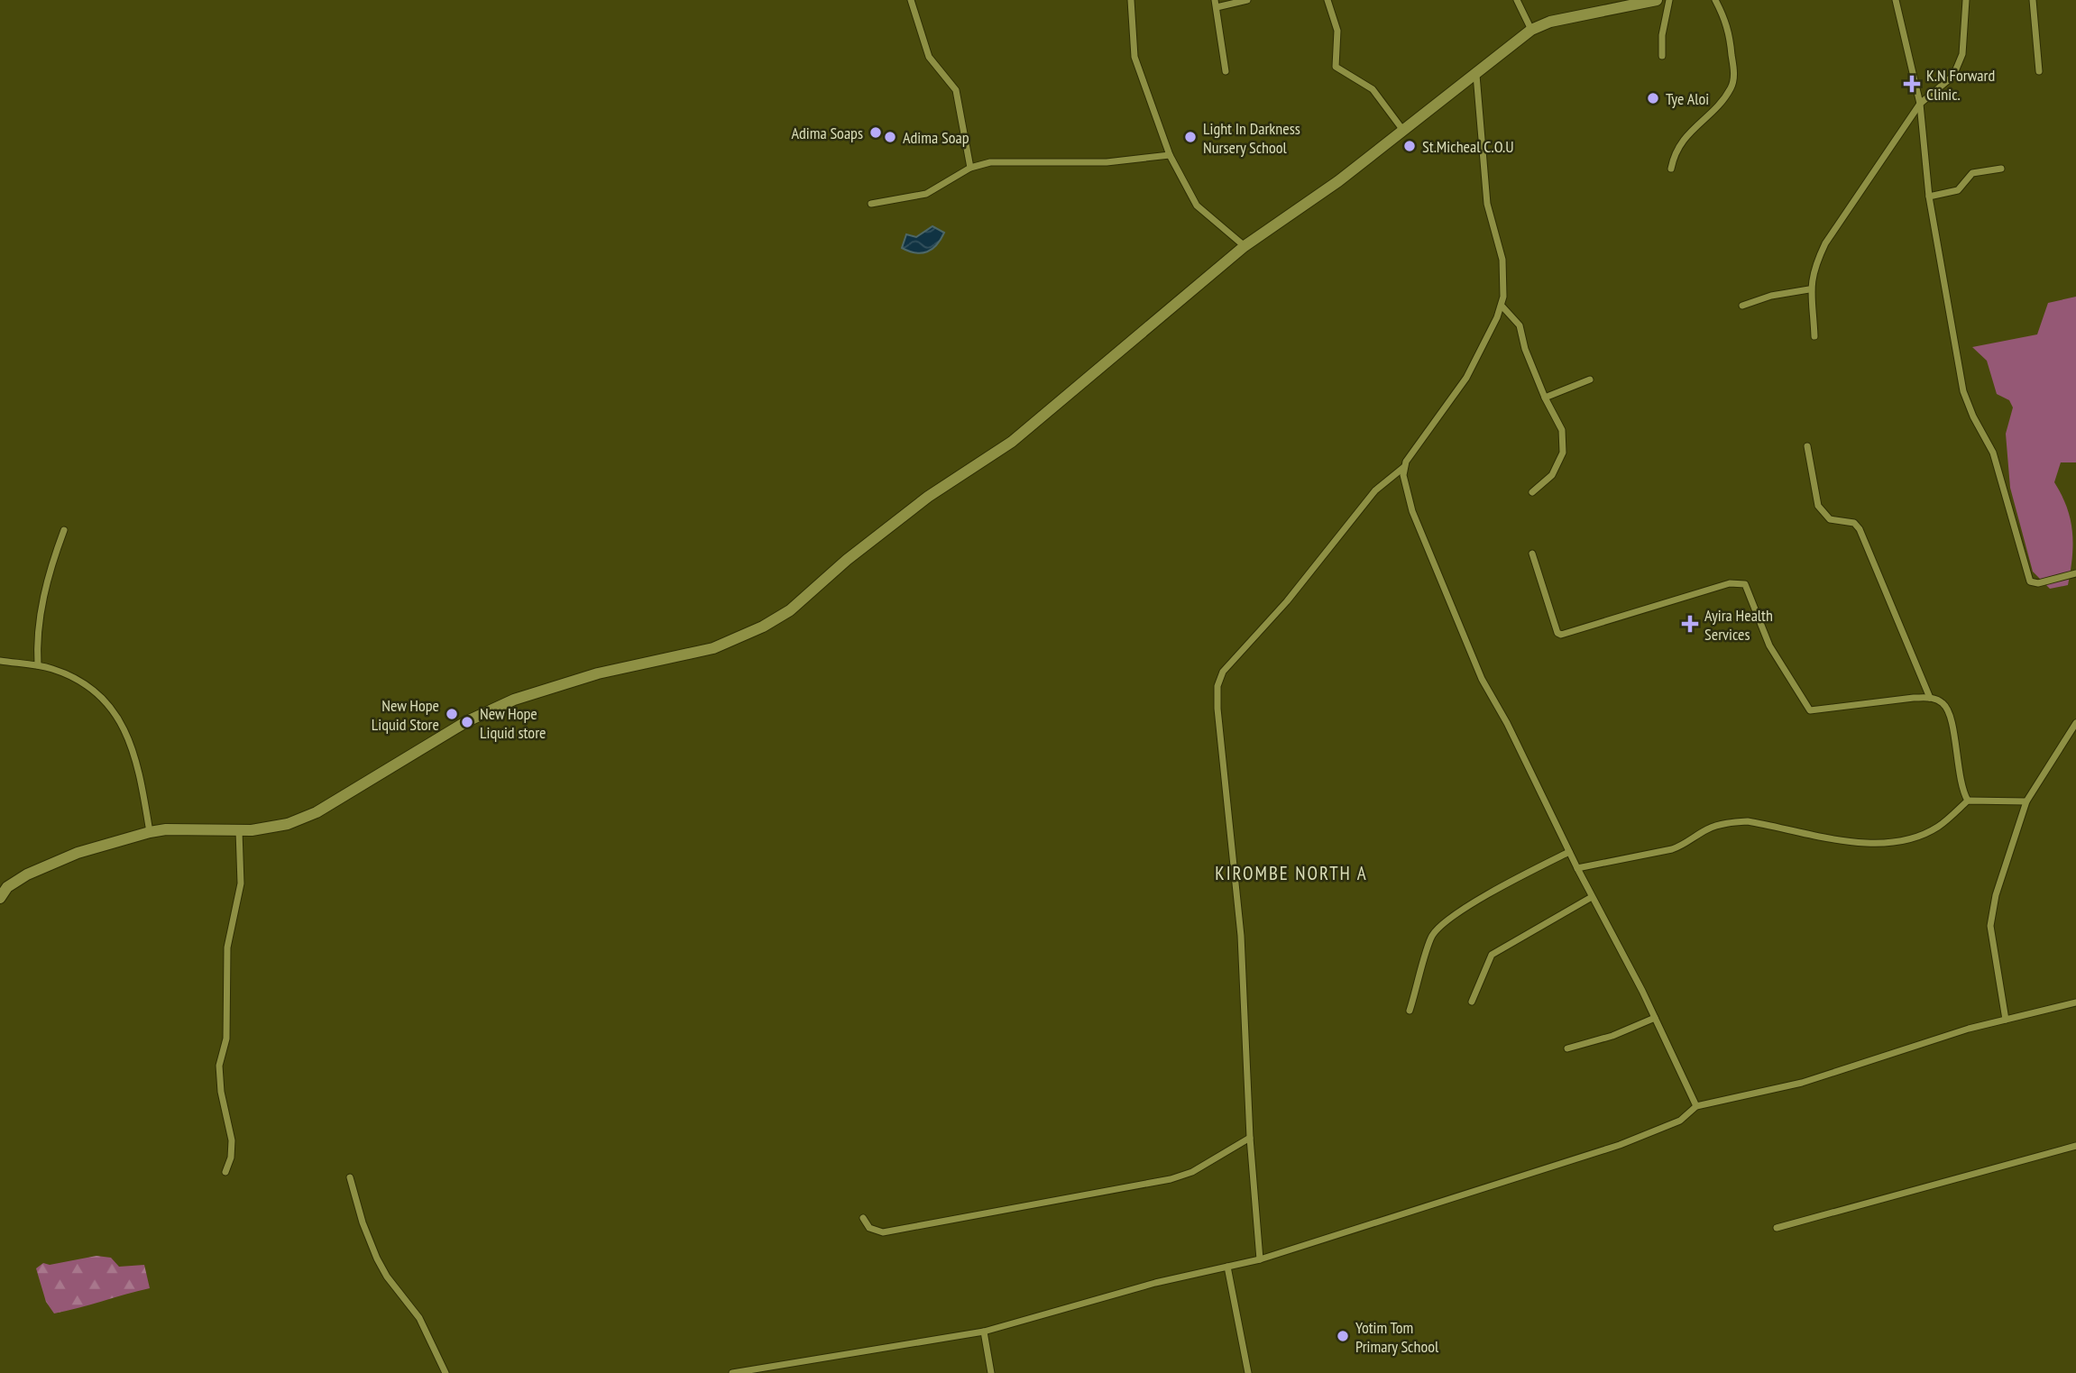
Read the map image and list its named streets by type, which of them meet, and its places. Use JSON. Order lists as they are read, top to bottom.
{
  "districts": ["KIROMBE NORTH A"],
  "places": {
    "health": ["K.N Forward Clinic.", "Ayira Health Services"],
    "other": [
      "Tye Aloi",
      "Adima Soaps",
      "Adima Soap",
      "Light In Darkness Nursery School",
      "St.Micheal C.O.U",
      "New Hope Liquid Store",
      "New Hope Liquid store",
      "Yotim Tom Primary School"
    ]
  }
}
